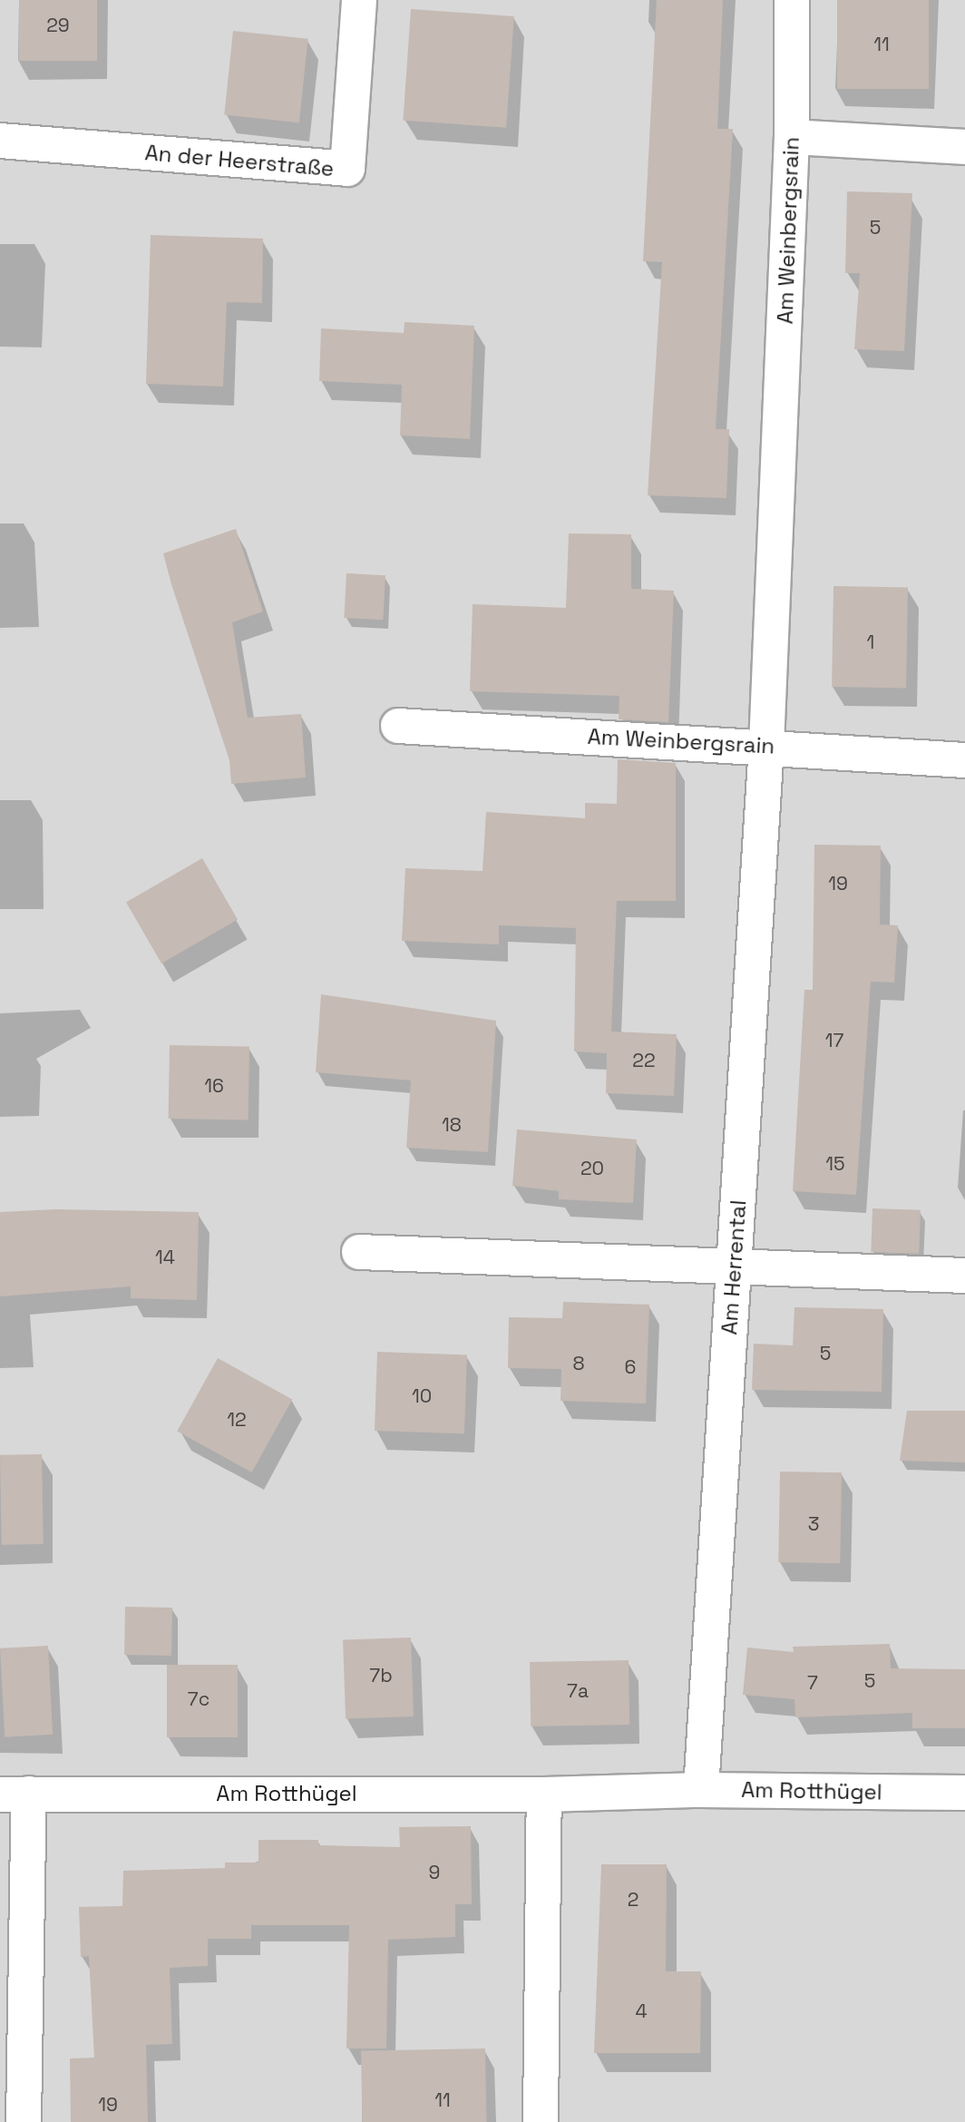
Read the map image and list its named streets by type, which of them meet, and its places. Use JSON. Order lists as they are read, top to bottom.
{
  "streets": {
    "street": [
      "An der Heerstraße",
      "Am Weinbergsrain",
      "Am Herrental",
      "Am Rotthügel"
    ]
  },
  "crossings": [
    ["Am Weinbergsrain", "Am Herrental"],
    ["Am Herrental", "Am Rotthügel"]
  ],
  "house_numbers": [
    "29",
    "11",
    "5",
    "1",
    "19",
    "17",
    "22",
    "16",
    "18",
    "15",
    "20",
    "14",
    "5",
    "8",
    "6",
    "10",
    "12",
    "3",
    "7b",
    "5",
    "7",
    "7a",
    "7c",
    "9",
    "2",
    "4",
    "11",
    "19"
  ]
}
